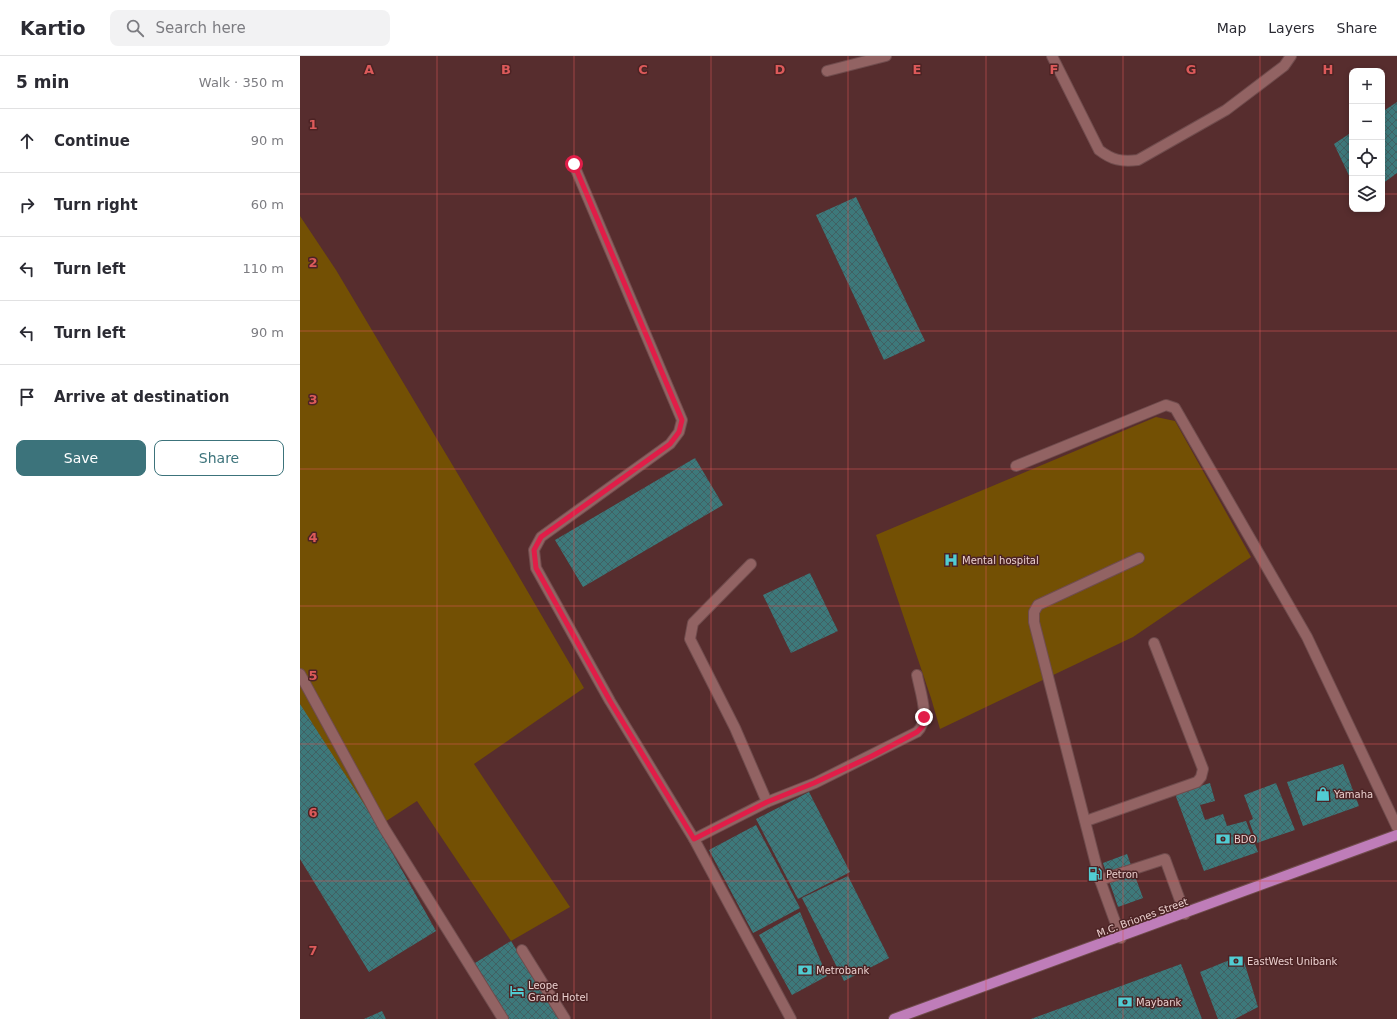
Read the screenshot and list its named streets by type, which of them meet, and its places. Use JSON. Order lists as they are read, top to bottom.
{
  "streets": {
    "main road": ["M.C. Briones Street"]
  },
  "places": {
    "hospital": ["Mental hospital"],
    "shop": ["Yamaha"],
    "bank": [
      "BDO",
      "EastWest Unibank",
      "Metrobank",
      "Maybank"
    ],
    "fuel station": ["Petron"],
    "hotel": ["Leope Grand Hotel"]
  },
  "page": {
    "header": "Kartio",
    "search": "Search here",
    "nav": ["Map", "Layers", "Share"],
    "heading": ["5 min", "Walk · 350 m"],
    "map_buttons": ["+", "−"],
    "list": [
      ["Continue", "90 m"],
      ["Turn right", "60 m"],
      ["Turn left", "110 m"],
      ["Turn left", "90 m"],
      "Arrive at destination"
    ],
    "buttons": ["Save", "Share"]
  },
  "grid": {
    "columns": [
      "A",
      "B",
      "C",
      "D",
      "E",
      "F",
      "G",
      "H"
    ],
    "rows": [
      "1",
      "2",
      "3",
      "4",
      "5",
      "6",
      "7"
    ]
  }
}
